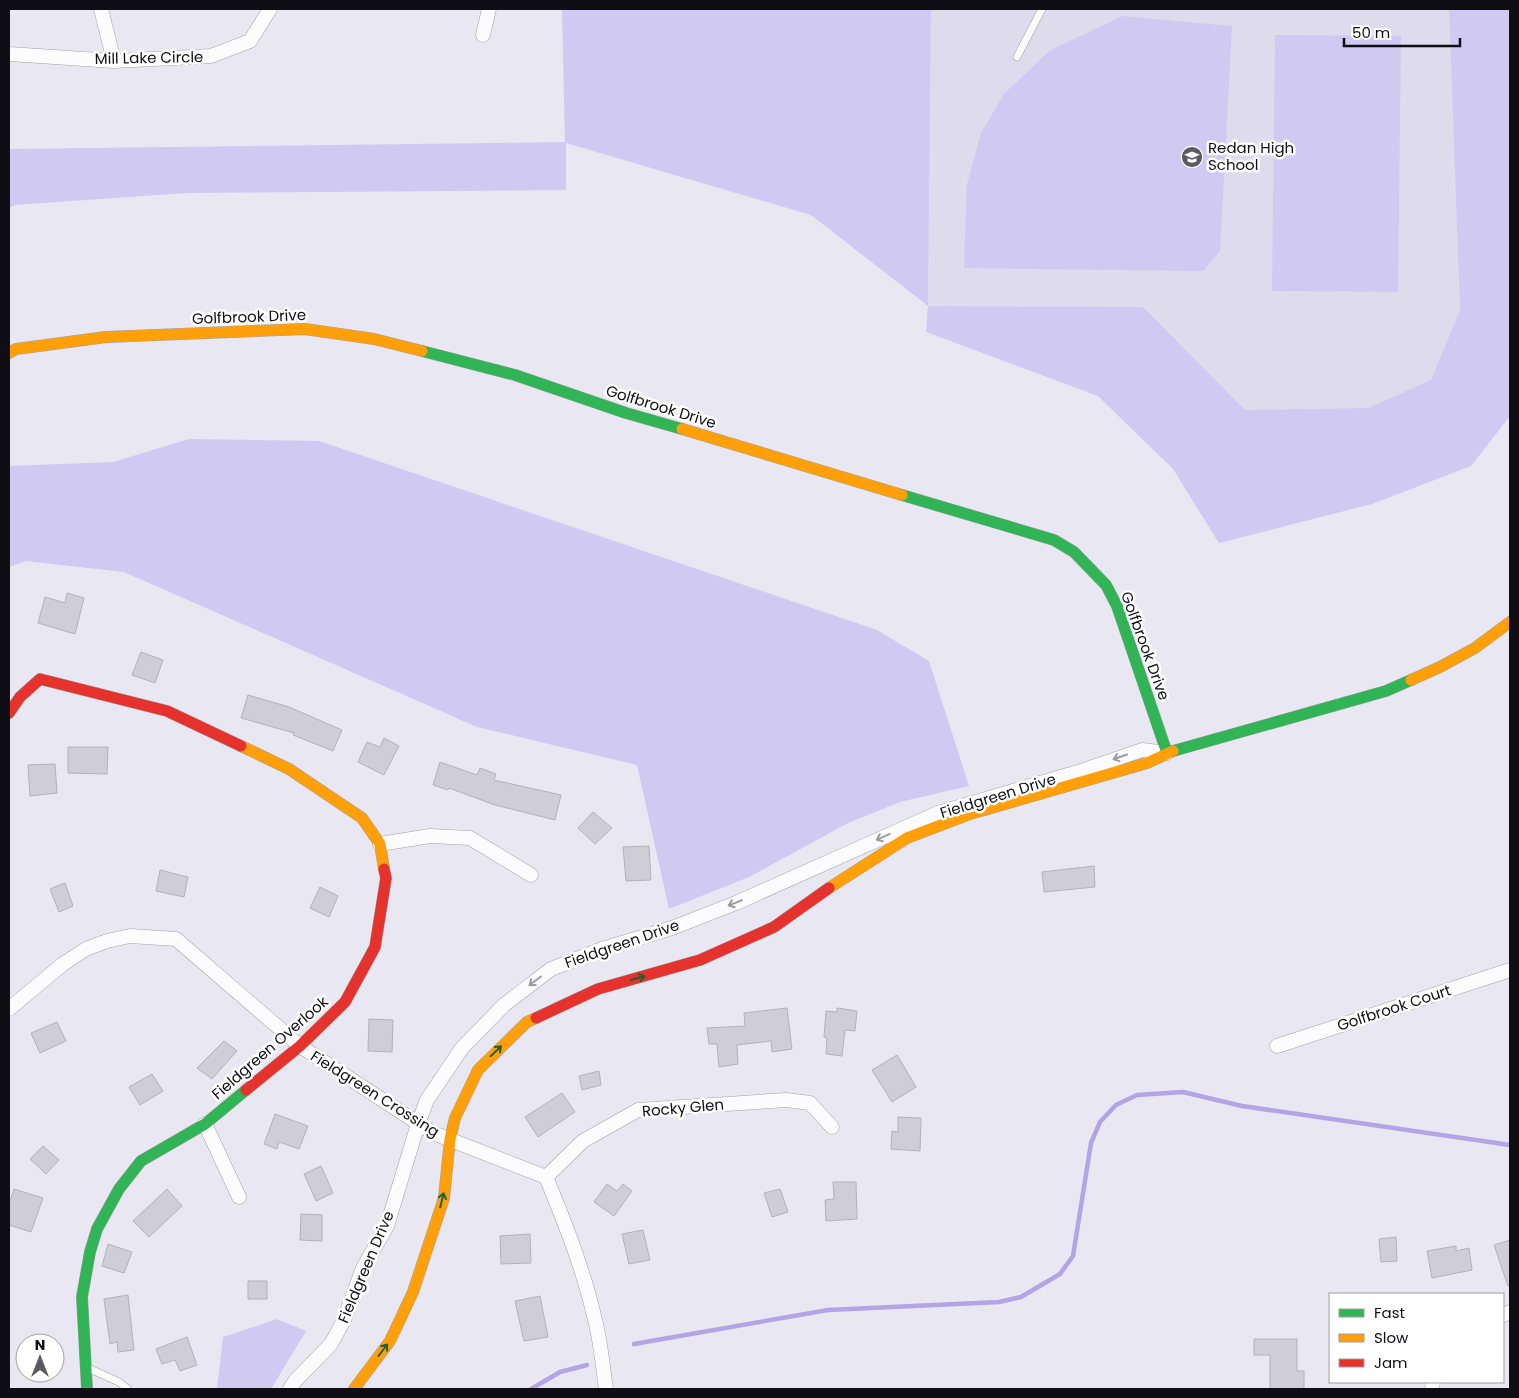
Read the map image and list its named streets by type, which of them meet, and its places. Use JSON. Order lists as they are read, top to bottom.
{
  "streets": {
    "street": [
      "Mill Lake Circle",
      "Golfbrook Drive",
      "Fieldgreen Drive",
      "Golfbrook Court",
      "Fieldgreen Overlook",
      "Fieldgreen Crossing",
      "Rocky Glen"
    ]
  },
  "crossings": [
    ["Golfbrook Drive", "Fieldgreen Drive"],
    ["Fieldgreen Drive", "Fieldgreen Crossing"],
    ["Fieldgreen Overlook", "Fieldgreen Crossing"],
    ["Fieldgreen Crossing", "Rocky Glen"]
  ],
  "places": {
    "school or university": ["Redan High School"]
  },
  "legend": ["Fast", "Slow", "Jam"],
  "scale_bar": "50 m",
  "north": "top"
}
